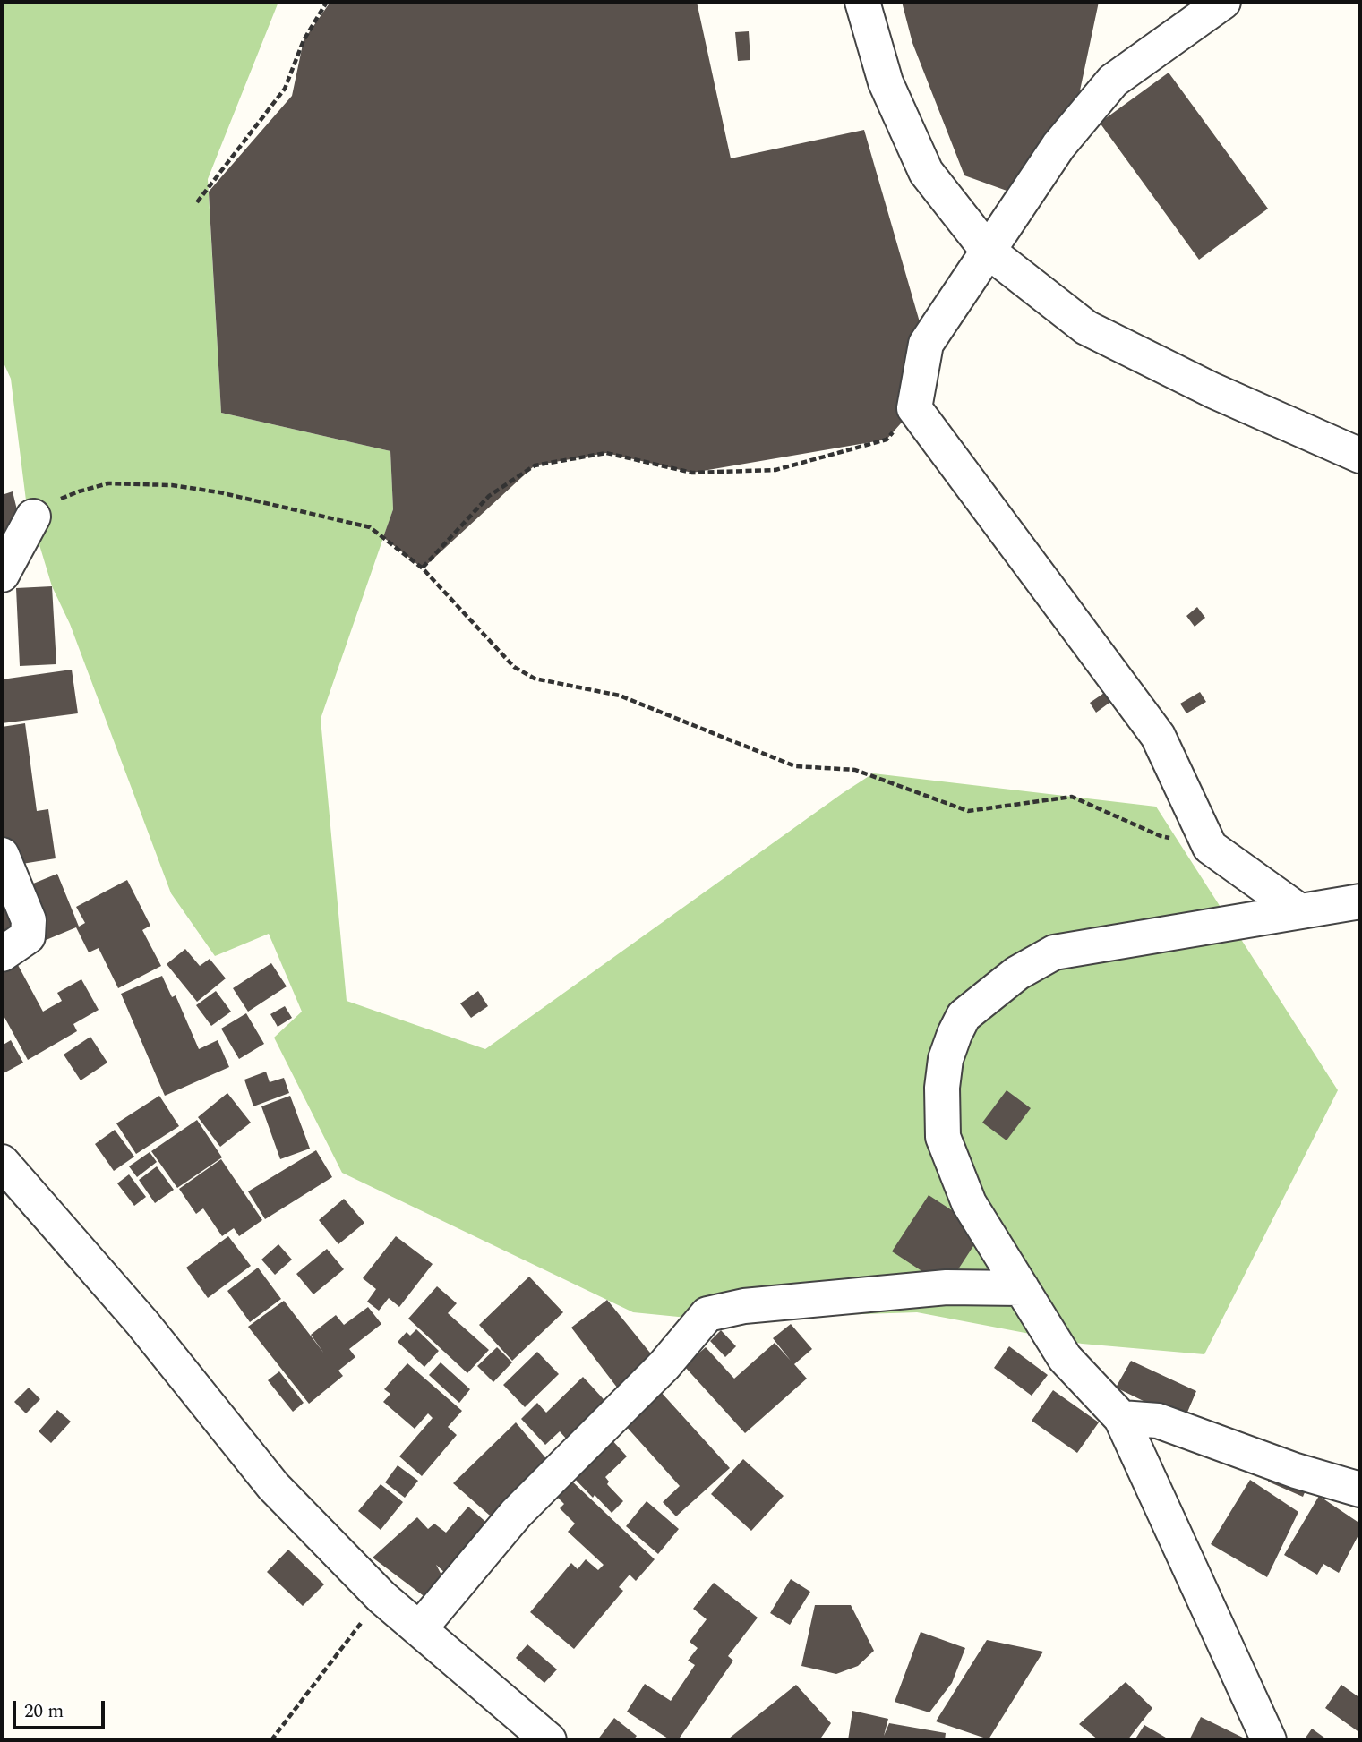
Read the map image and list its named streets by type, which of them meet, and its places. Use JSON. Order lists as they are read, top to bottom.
{
  "scale_bar": "20 m"
}
